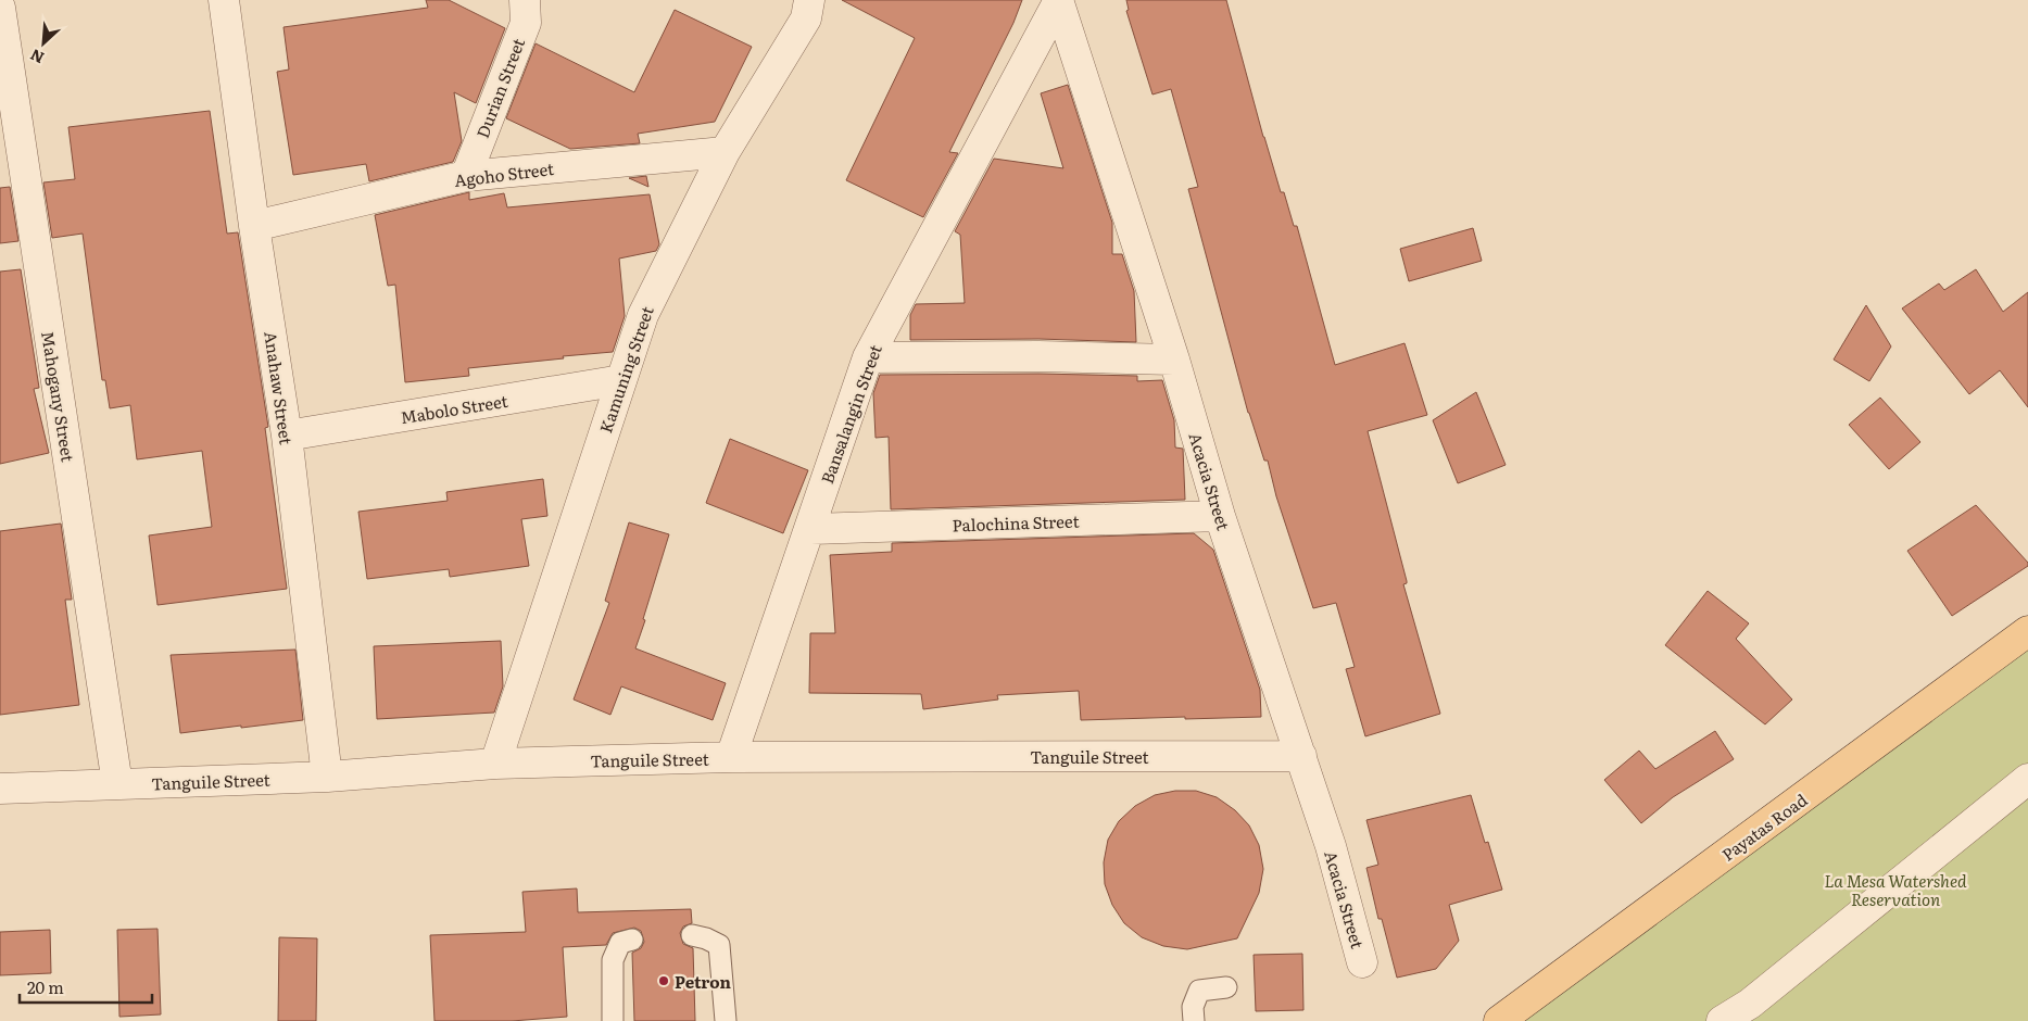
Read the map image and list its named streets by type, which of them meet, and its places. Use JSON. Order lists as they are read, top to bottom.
{
  "streets": {
    "main road": ["Payatas Road"],
    "street": [
      "Durian Street",
      "Agoho Street",
      "Kamuning Street",
      "Anahaw Street",
      "Mahogany Street",
      "Mabolo Street",
      "Bansalangin Street",
      "Acacia Street",
      "Palochina Street",
      "Tanguile Street"
    ]
  },
  "crossings": [
    ["Durian Street", "Agoho Street"],
    ["Agoho Street", "Kamuning Street"],
    ["Agoho Street", "Anahaw Street"],
    ["Kamuning Street", "Mabolo Street"],
    ["Kamuning Street", "Tanguile Street"],
    ["Anahaw Street", "Mabolo Street"],
    ["Anahaw Street", "Tanguile Street"],
    ["Mahogany Street", "Tanguile Street"],
    ["Bansalangin Street", "Acacia Street"],
    ["Bansalangin Street", "Palochina Street"],
    ["Bansalangin Street", "Tanguile Street"],
    ["Acacia Street", "Palochina Street"],
    ["Acacia Street", "Tanguile Street"]
  ],
  "parks": ["La Mesa Watershed Reservation"],
  "places": ["Petron"],
  "scale_bar": "20 m",
  "north": "bottom left"
}
